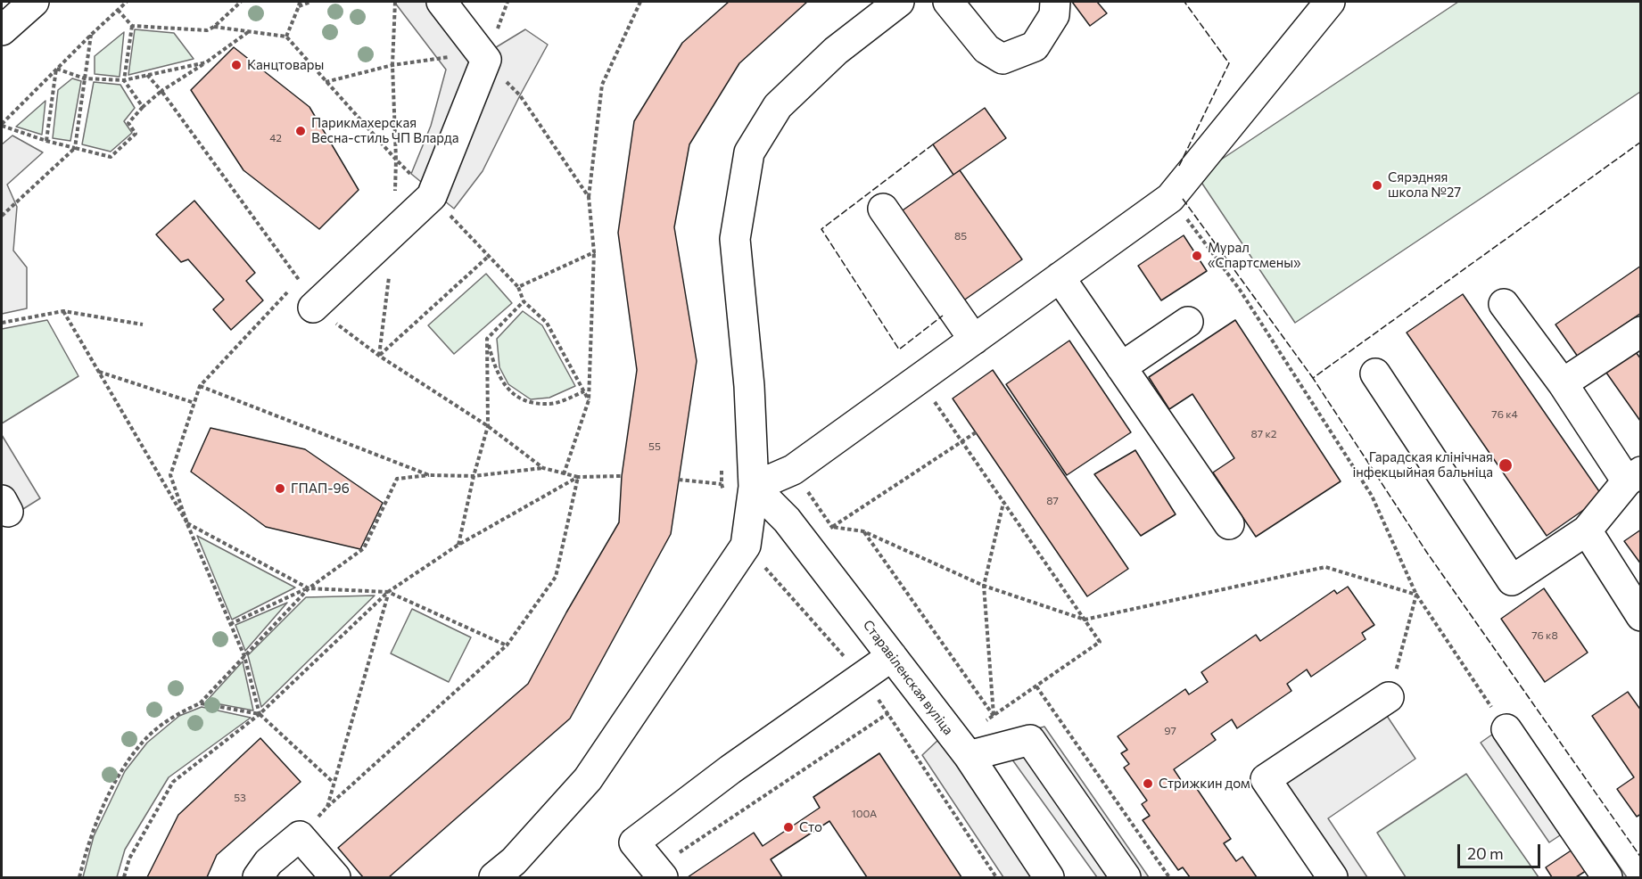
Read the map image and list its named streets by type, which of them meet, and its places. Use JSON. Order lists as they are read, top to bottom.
{
  "streets": {
    "street": ["Старавіленская вуліца"]
  },
  "places": [
    "Канцтовары",
    "Парикмахерская Весна-стиль ЧП Вларда",
    "Сярэдняя школа №27",
    "Мурал «Спартсмены»",
    "Гарадская клінічная інфекцыйная бальніца",
    "ГПАП-96",
    "Стрижкин дом",
    "Сто"
  ],
  "house_numbers": [
    "42",
    "85",
    "76 к4",
    "87 к2",
    "55",
    "87",
    "76 к8",
    "97",
    "53",
    "100А"
  ],
  "scale_bar": "20 m"
}
